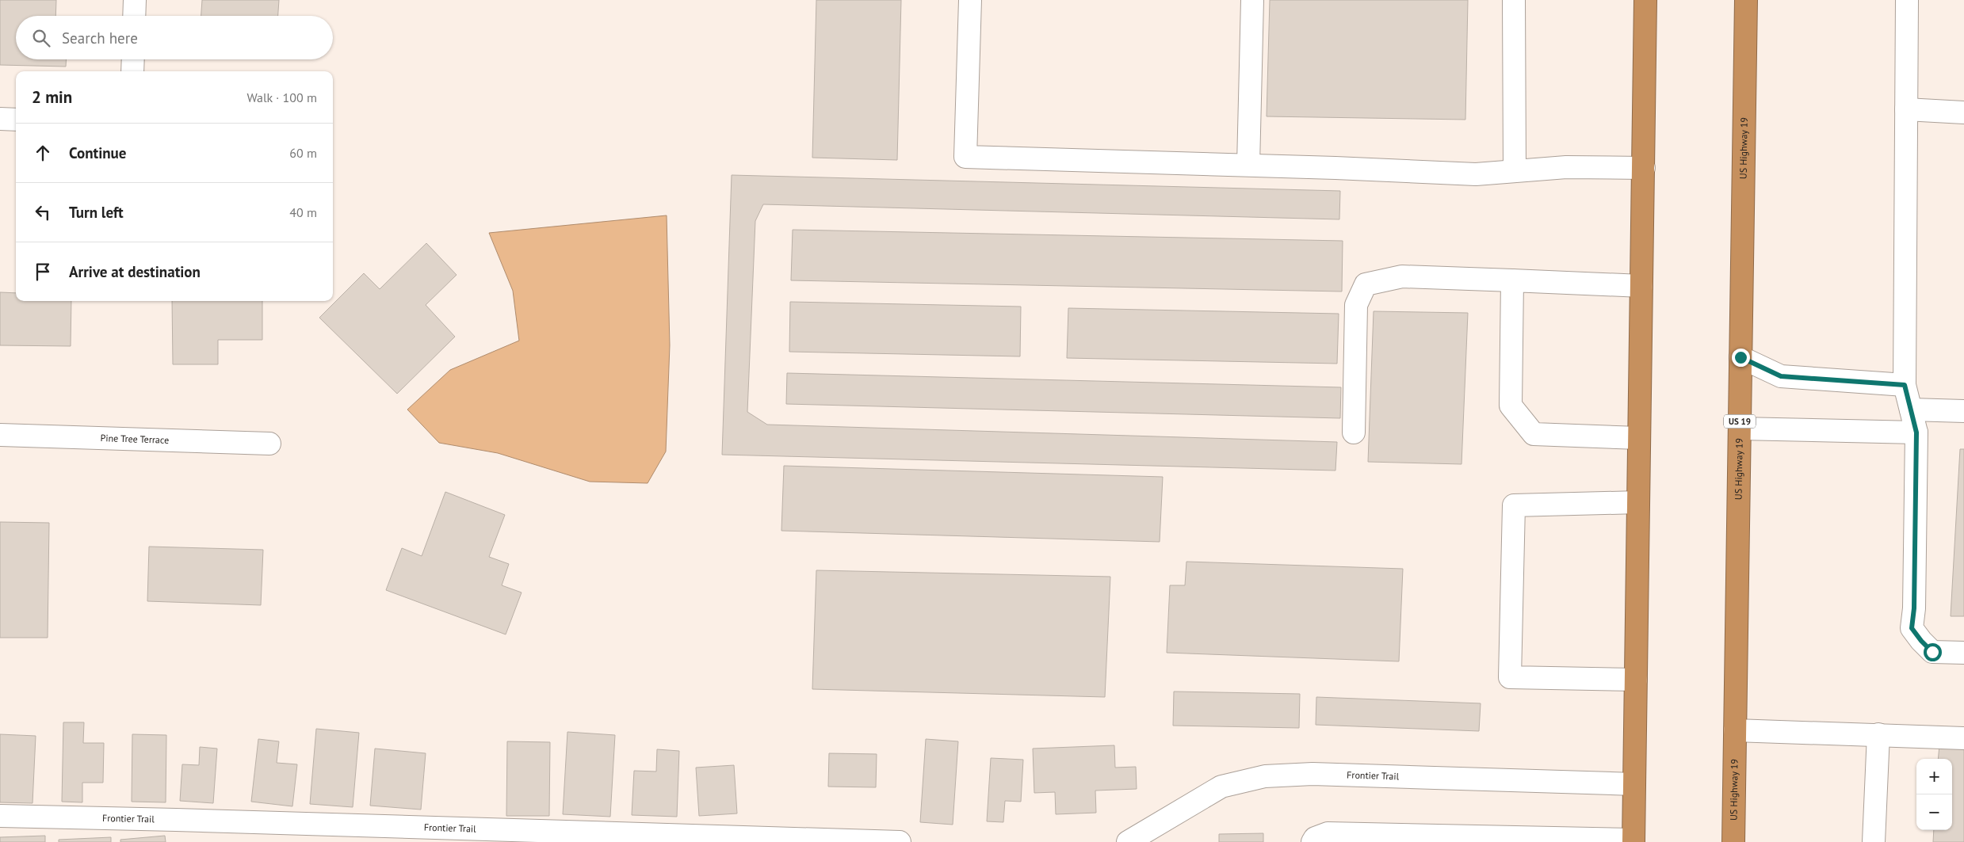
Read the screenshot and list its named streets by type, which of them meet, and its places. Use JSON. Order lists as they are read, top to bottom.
{
  "streets": {
    "highway": ["US Highway 19", "US 19"],
    "street": ["Pine Tree Terrace", "Frontier Trail"]
  },
  "page": {
    "search": "Search here",
    "heading": ["2 min", "Walk · 100 m"],
    "list": [
      ["Continue", "60 m"],
      ["Turn left", "40 m"],
      "Arrive at destination"
    ],
    "map_buttons": ["+", "−"]
  }
}
